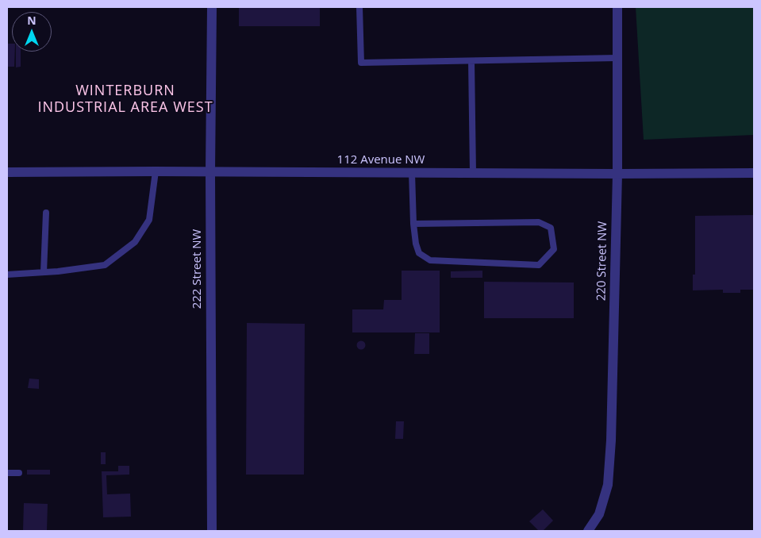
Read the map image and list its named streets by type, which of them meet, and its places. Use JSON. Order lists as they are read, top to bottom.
{
  "streets": {
    "street": ["112 Avenue NW", "220 Street NW", "222 Street NW"]
  },
  "crossings": [
    ["112 Avenue NW", "220 Street NW"],
    ["112 Avenue NW", "222 Street NW"]
  ],
  "districts": ["WINTERBURN INDUSTRIAL AREA WEST"],
  "north": "top"
}
